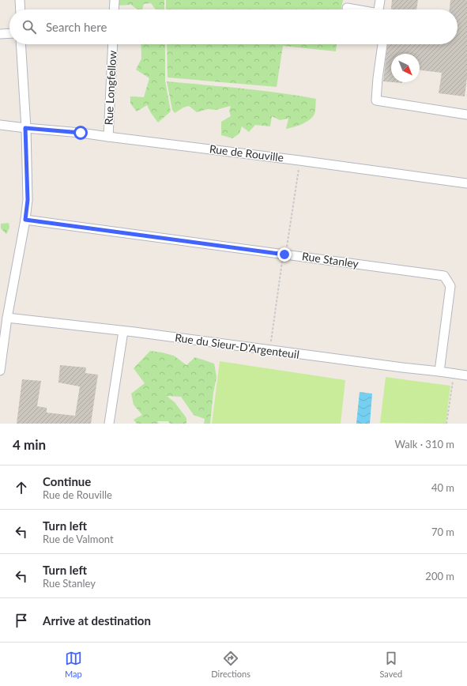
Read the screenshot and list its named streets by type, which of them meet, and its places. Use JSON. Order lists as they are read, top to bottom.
{
  "streets": {
    "street": [
      "Rue Longfellow",
      "Rue de Rouville",
      "Rue Stanley",
      "Rue du Sieur-D'Argenteuil"
    ]
  },
  "crossings": [
    ["Rue Longfellow", "Rue de Rouville"],
    ["Rue Stanley", "Rue du Sieur-D'Argenteuil"]
  ],
  "north": "bottom right",
  "page": {
    "search": "Search here",
    "heading": ["4 min", "Walk · 310 m"],
    "list": [
      ["Continue", "Rue de Rouville", "40 m"],
      ["Turn left", "Rue de Valmont", "70 m"],
      ["Turn left", "Rue Stanley", "200 m"],
      "Arrive at destination"
    ],
    "nav": ["Map", "Directions", "Saved"]
  }
}
